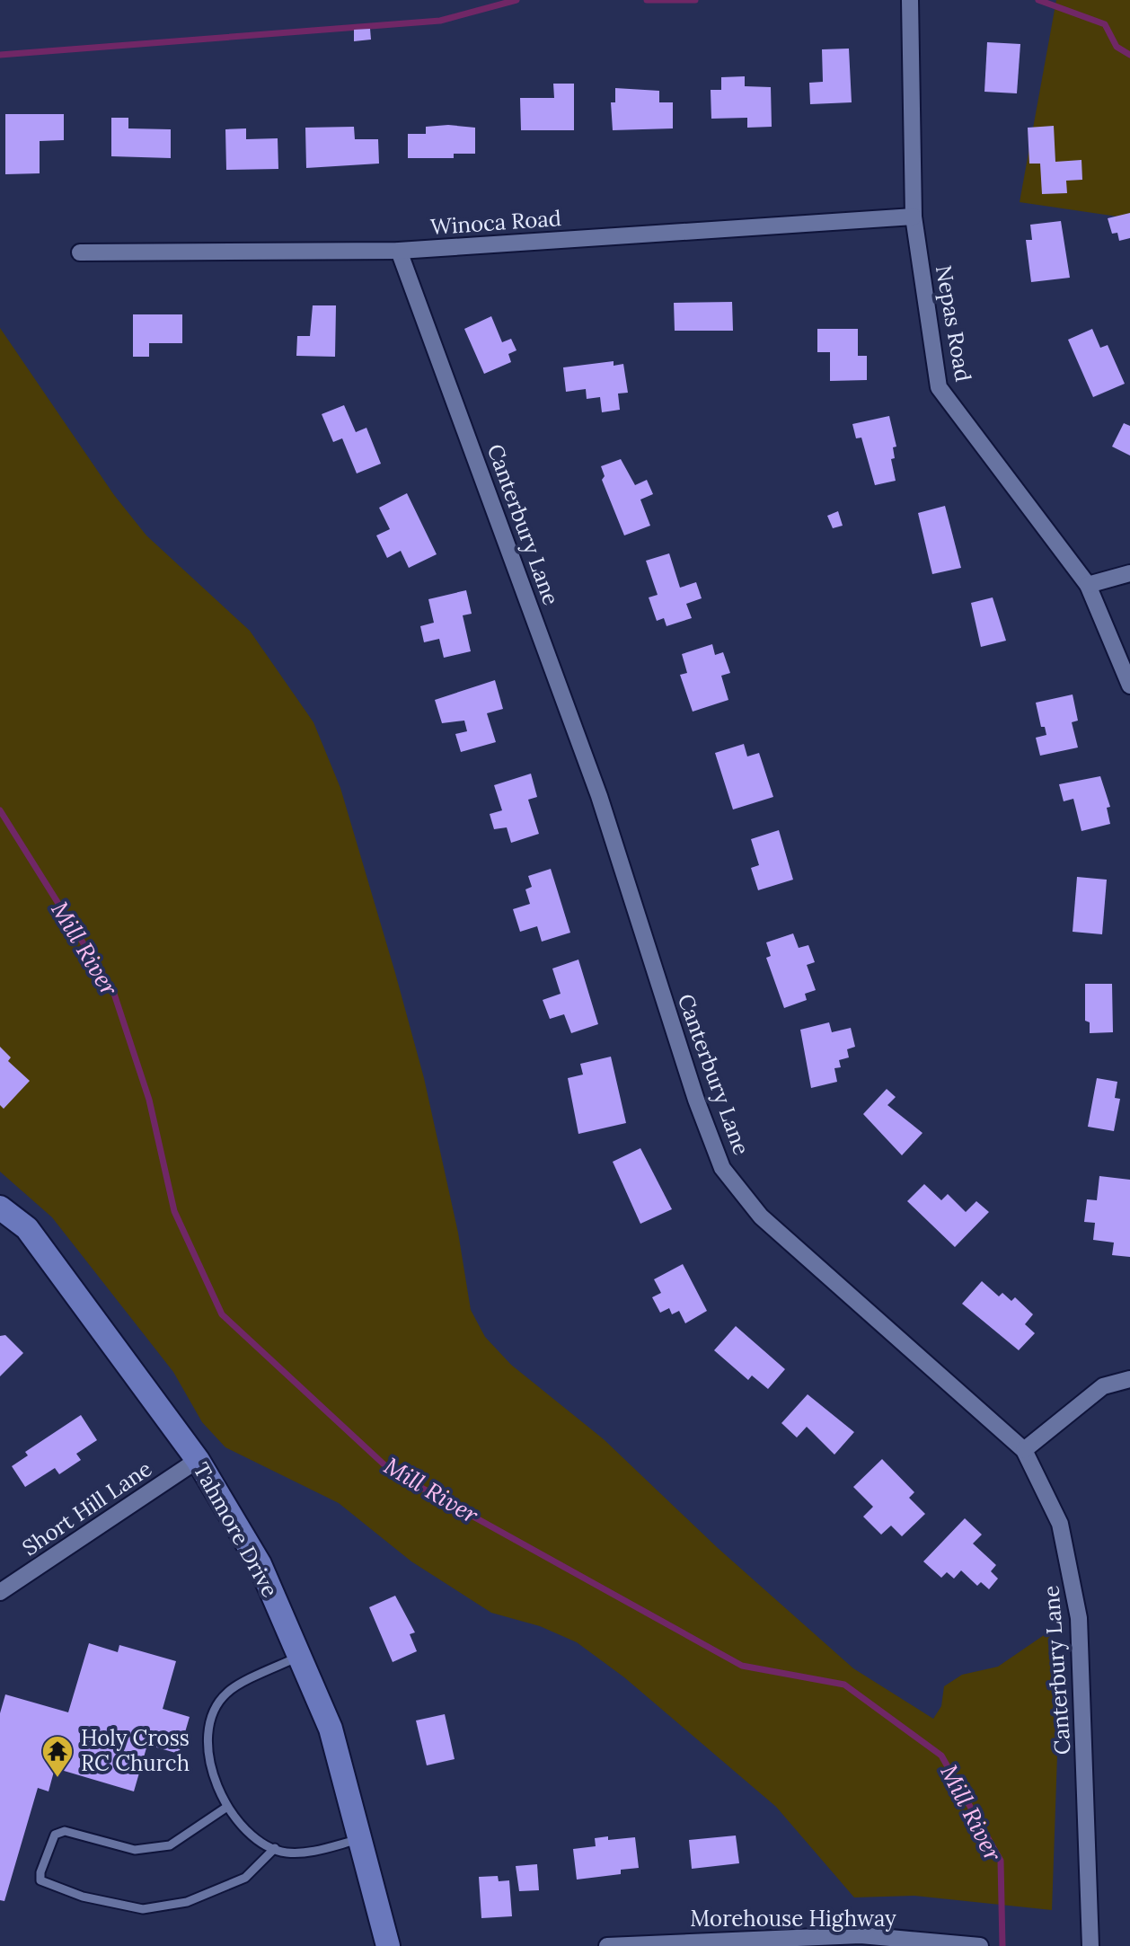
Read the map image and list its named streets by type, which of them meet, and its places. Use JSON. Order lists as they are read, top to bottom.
{
  "streets": {
    "street": [
      "Winoca Road",
      "Nepas Road",
      "Canterbury Lane",
      "Short Hill Lane",
      "Tahmore Drive",
      "Morehouse Highway"
    ]
  },
  "crossings": [
    ["Winoca Road", "Nepas Road"],
    ["Winoca Road", "Canterbury Lane"],
    ["Short Hill Lane", "Tahmore Drive"]
  ],
  "water": ["Mill River"],
  "places": {
    "temple": ["Holy Cross RC Church"]
  }
}
